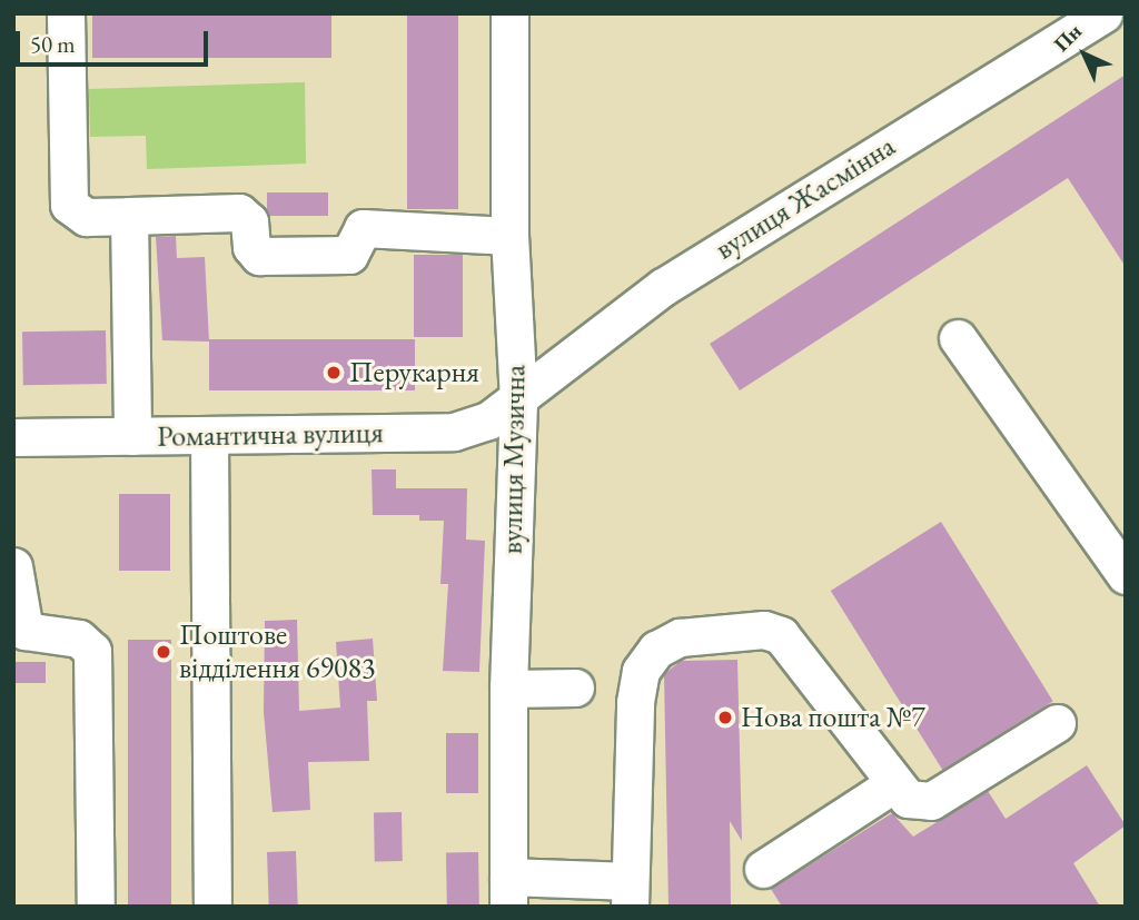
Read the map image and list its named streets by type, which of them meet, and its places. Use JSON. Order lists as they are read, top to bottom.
{
  "streets": {
    "street": ["вулиця Жасмінна", "Романтична вулиця", "вулиця Музична"]
  },
  "crossings": [
    ["вулиця Жасмінна", "Романтична вулиця"],
    ["вулиця Жасмінна", "вулиця Музична"],
    ["Романтична вулиця", "вулиця Музична"]
  ],
  "places": ["Перукарня", "Поштове відділення 69083", "Нова пошта №7"],
  "scale_bar": "50 m",
  "north": "top left"
}
